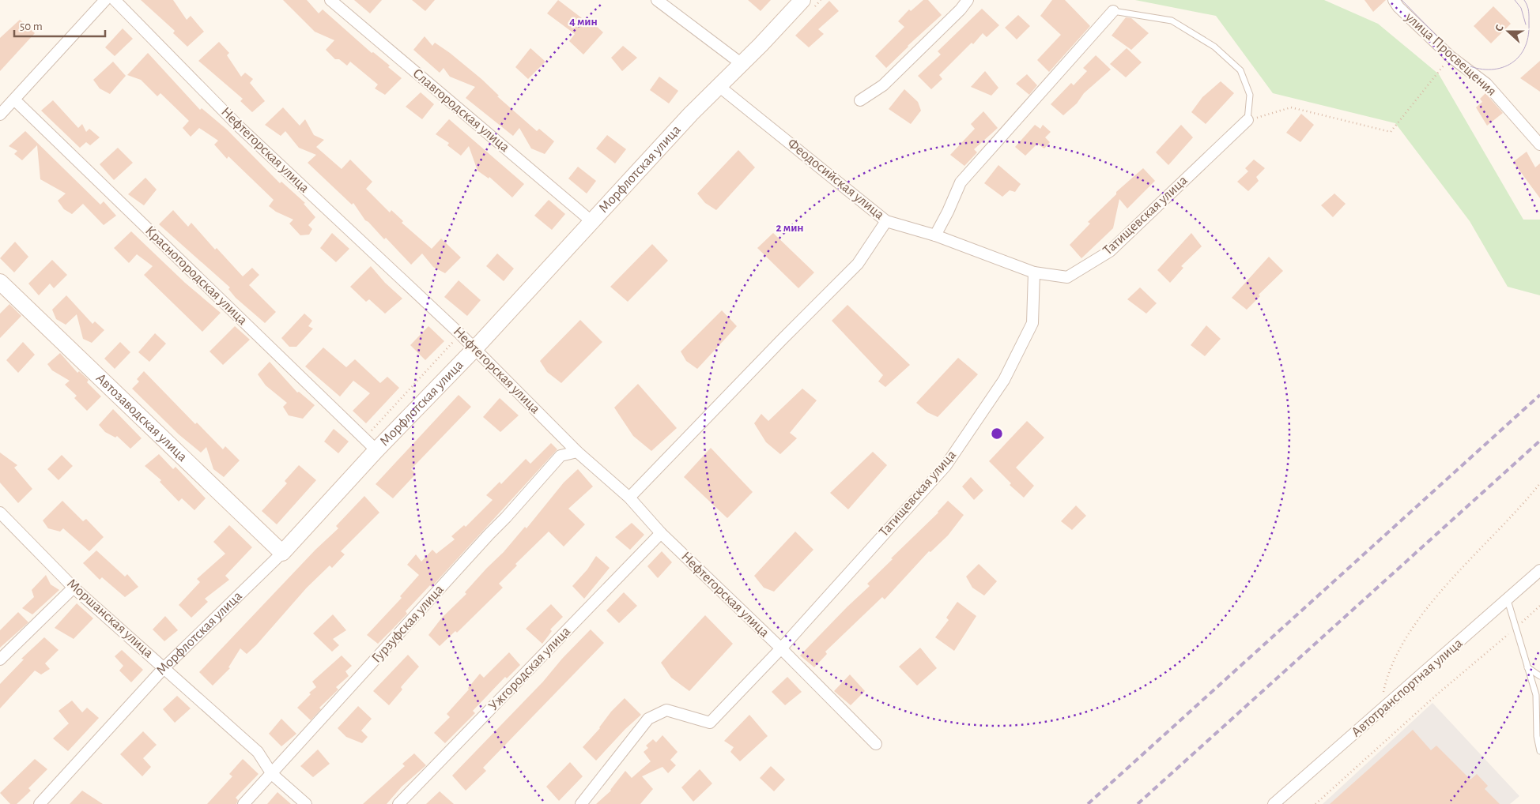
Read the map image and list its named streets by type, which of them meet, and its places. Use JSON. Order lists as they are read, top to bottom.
{
  "streets": {
    "street": [
      "улица Просвещения",
      "Славгородская улица",
      "Нефтегорская улица",
      "Морфлотская улица",
      "Феодосийская улица",
      "Татищевская улица",
      "Красногородская улица",
      "Автозаводская улица",
      "Моршанская улица",
      "Гурзуфская улица",
      "Ужгородская улица",
      "Автотранспортная улица"
    ]
  },
  "crossings": [
    ["Славгородская улица", "Морфлотская улица"],
    ["Нефтегорская улица", "Морфлотская улица"],
    ["Нефтегорская улица", "Татищевская улица"],
    ["Нефтегорская улица", "Гурзуфская улица"],
    ["Нефтегорская улица", "Ужгородская улица"],
    ["Морфлотская улица", "Феодосийская улица"],
    ["Морфлотская улица", "Красногородская улица"],
    ["Морфлотская улица", "Автозаводская улица"],
    ["Морфлотская улица", "Моршанская улица"],
    ["Феодосийская улица", "Татищевская улица"],
    ["Моршанская улица", "Гурзуфская улица"]
  ],
  "scale_bar": "50 m",
  "north": "left",
  "rings": ["4 мин", "2 мин"]
}
